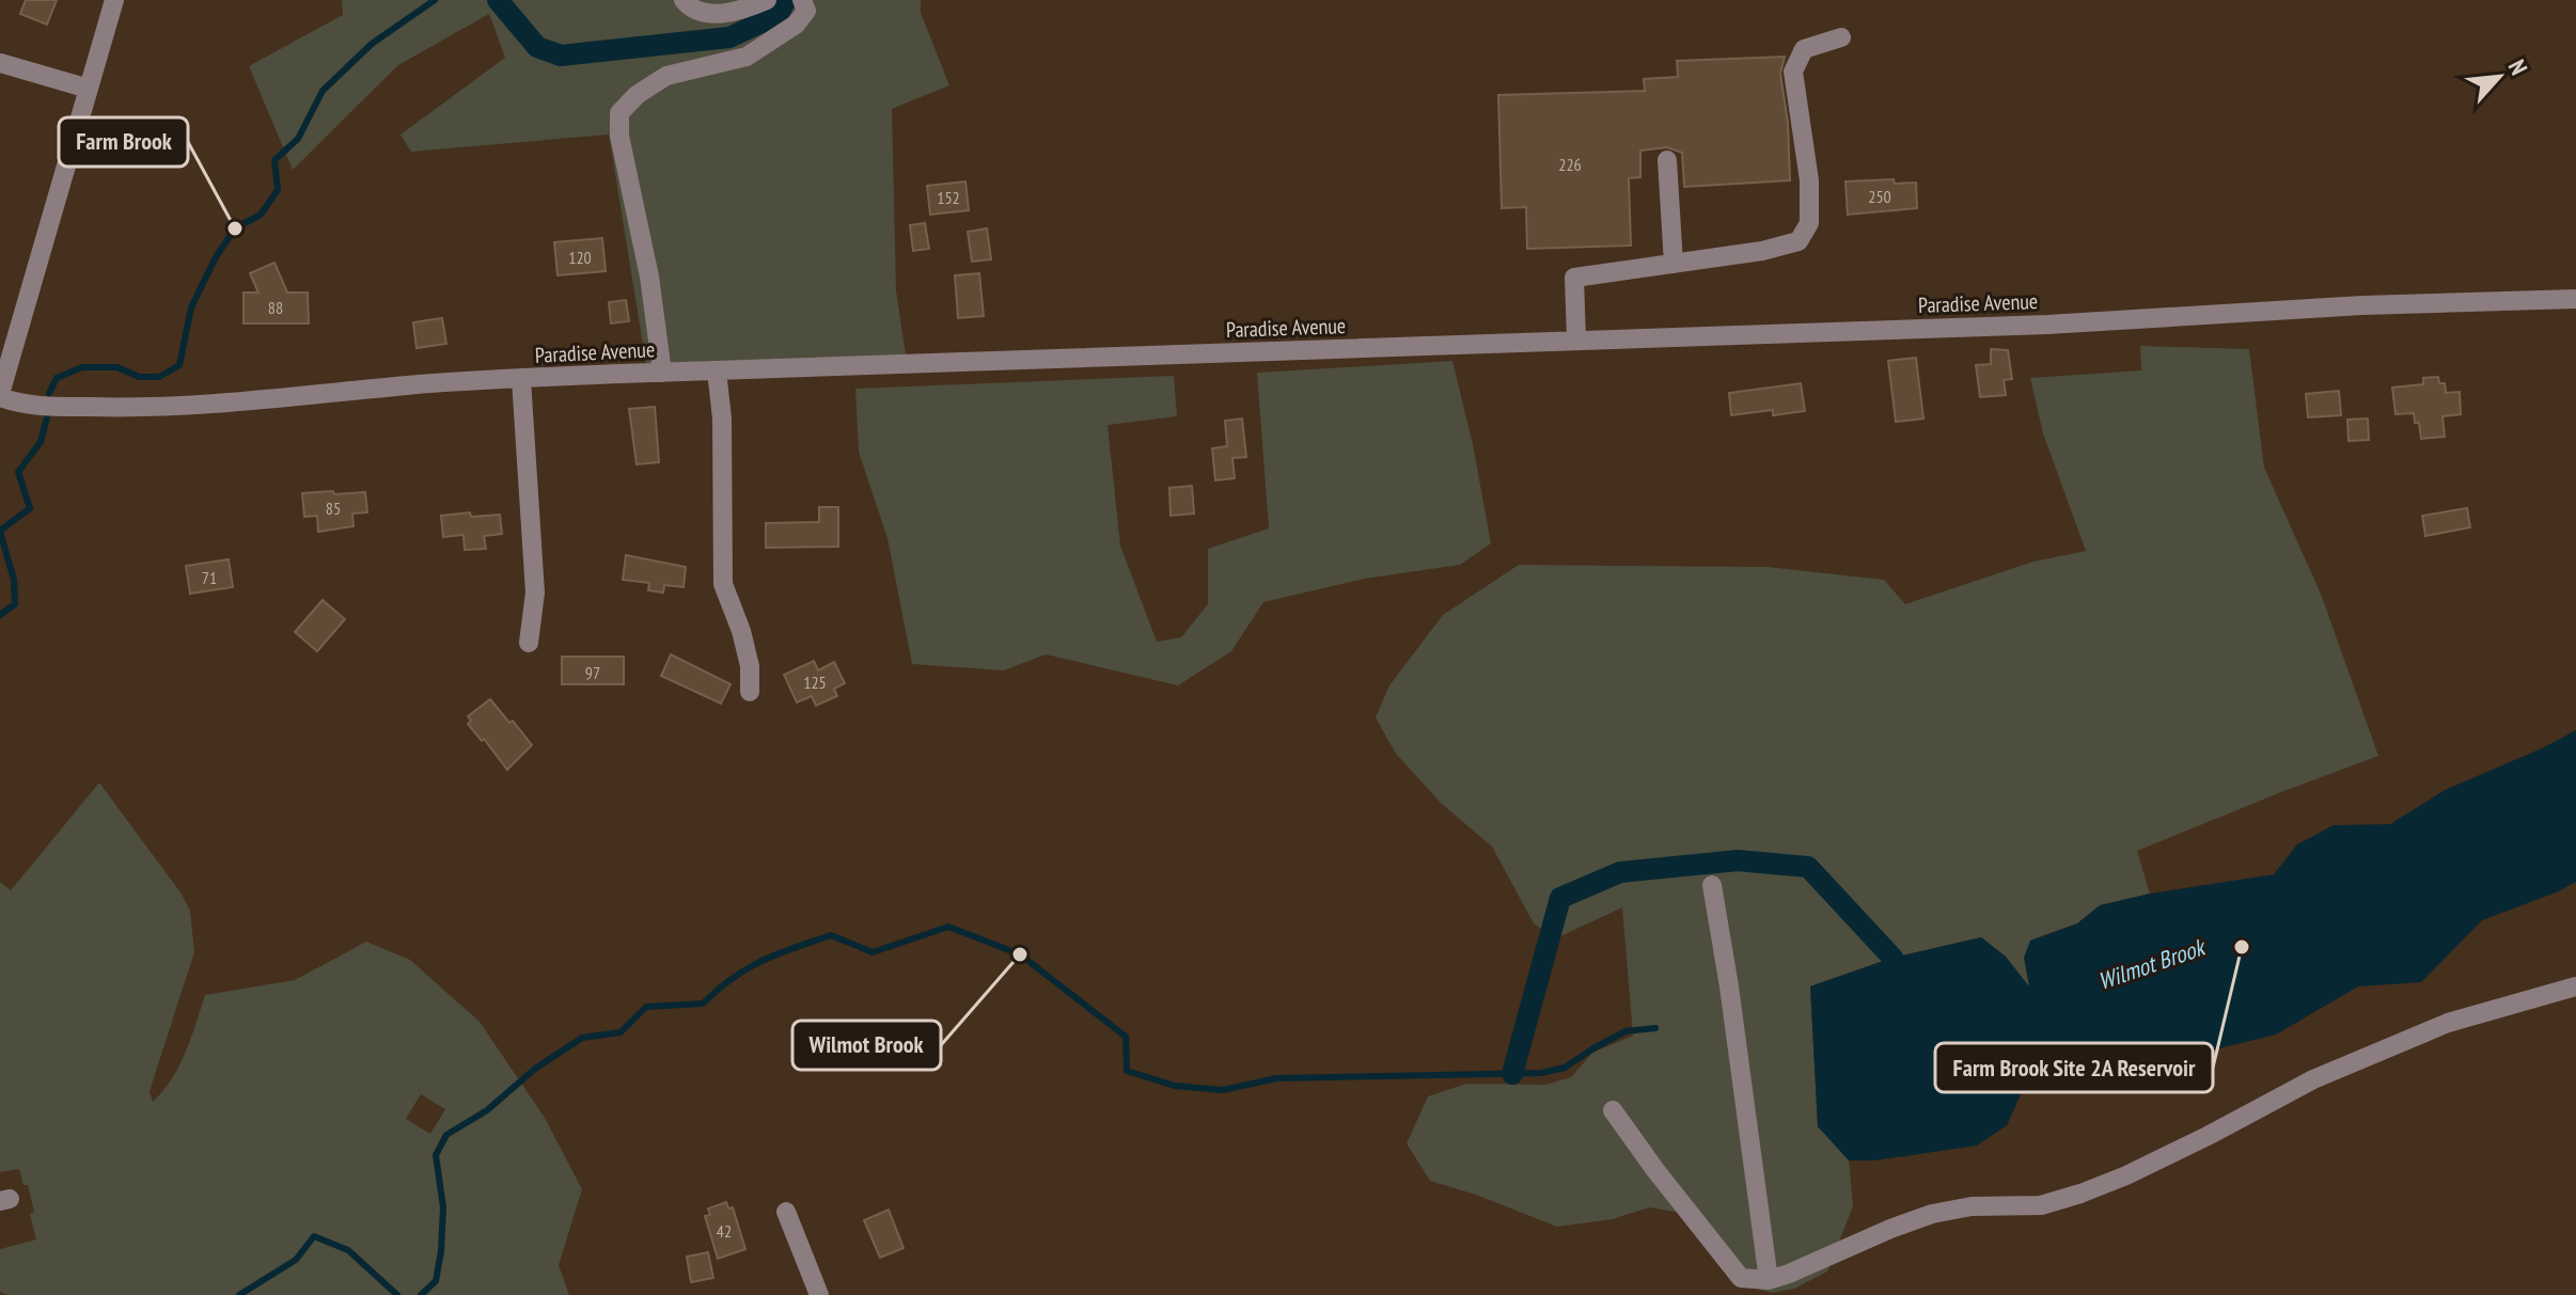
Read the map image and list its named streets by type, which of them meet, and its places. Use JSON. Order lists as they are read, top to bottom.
{
  "streets": {
    "street": ["Paradise Avenue"]
  },
  "water": ["Wilmot Brook"],
  "places": ["Farm Brook", "Farm Brook Site 2A Reservoir", "Wilmot Brook"],
  "house_numbers": [
    "226",
    "250",
    "152",
    "120",
    "88",
    "85",
    "71",
    "97",
    "125",
    "42"
  ],
  "north": "top right"
}
